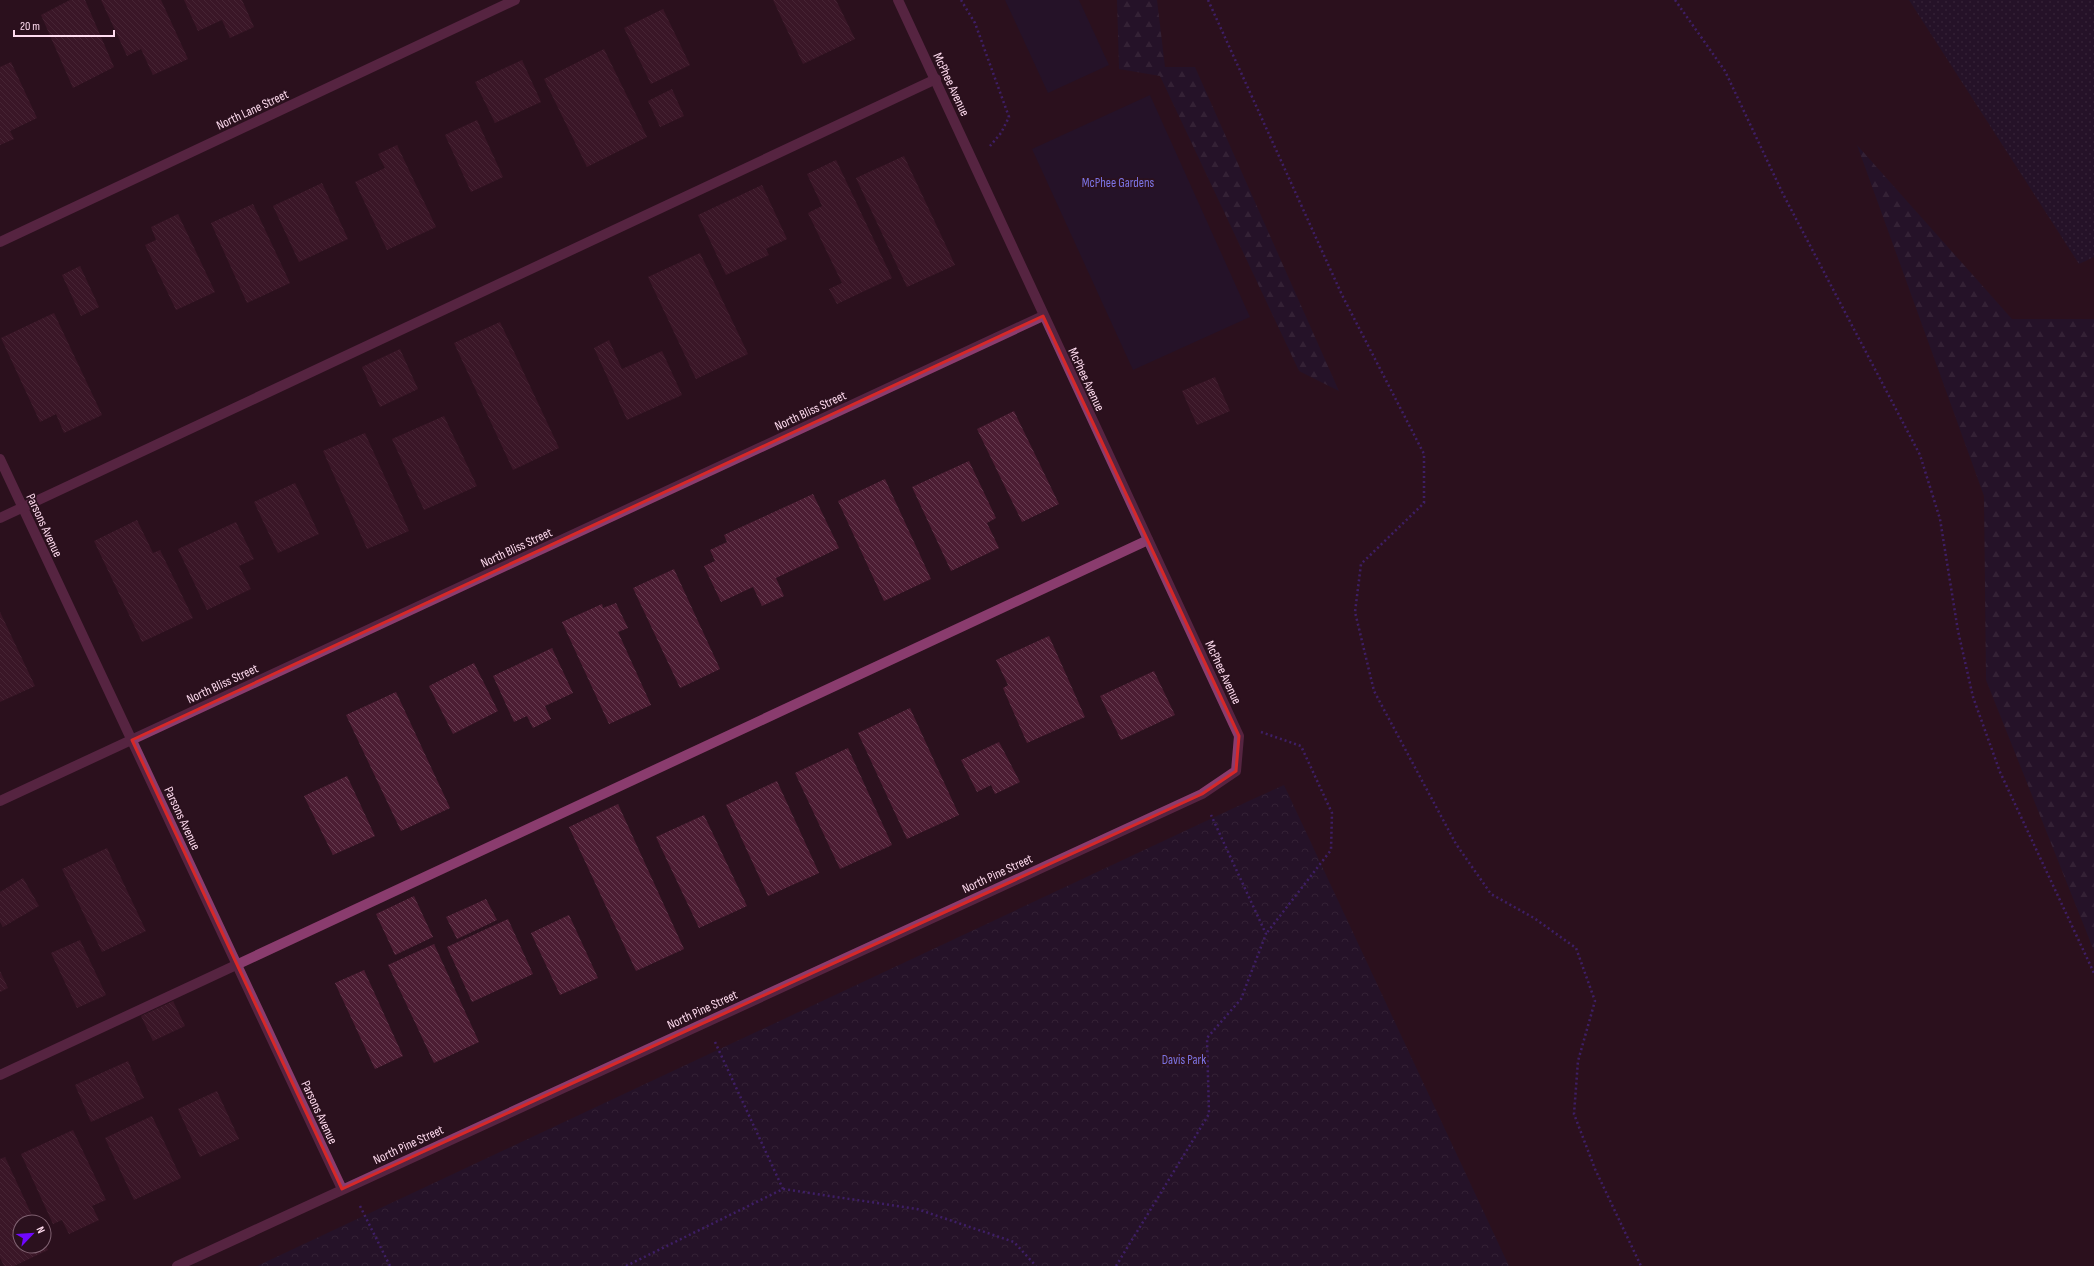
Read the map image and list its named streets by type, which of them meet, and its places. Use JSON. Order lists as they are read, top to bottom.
{
  "streets": {
    "street": [
      "McPhee Avenue",
      "North Lane Street",
      "North Bliss Street",
      "Parsons Avenue",
      "North Pine Street"
    ]
  },
  "crossings": [
    ["McPhee Avenue", "North Bliss Street"],
    ["McPhee Avenue", "North Pine Street"],
    ["North Bliss Street", "Parsons Avenue"],
    ["Parsons Avenue", "North Pine Street"]
  ],
  "parks": ["McPhee Gardens", "Davis Park"],
  "scale_bar": "20 m",
  "north": "top right"
}
